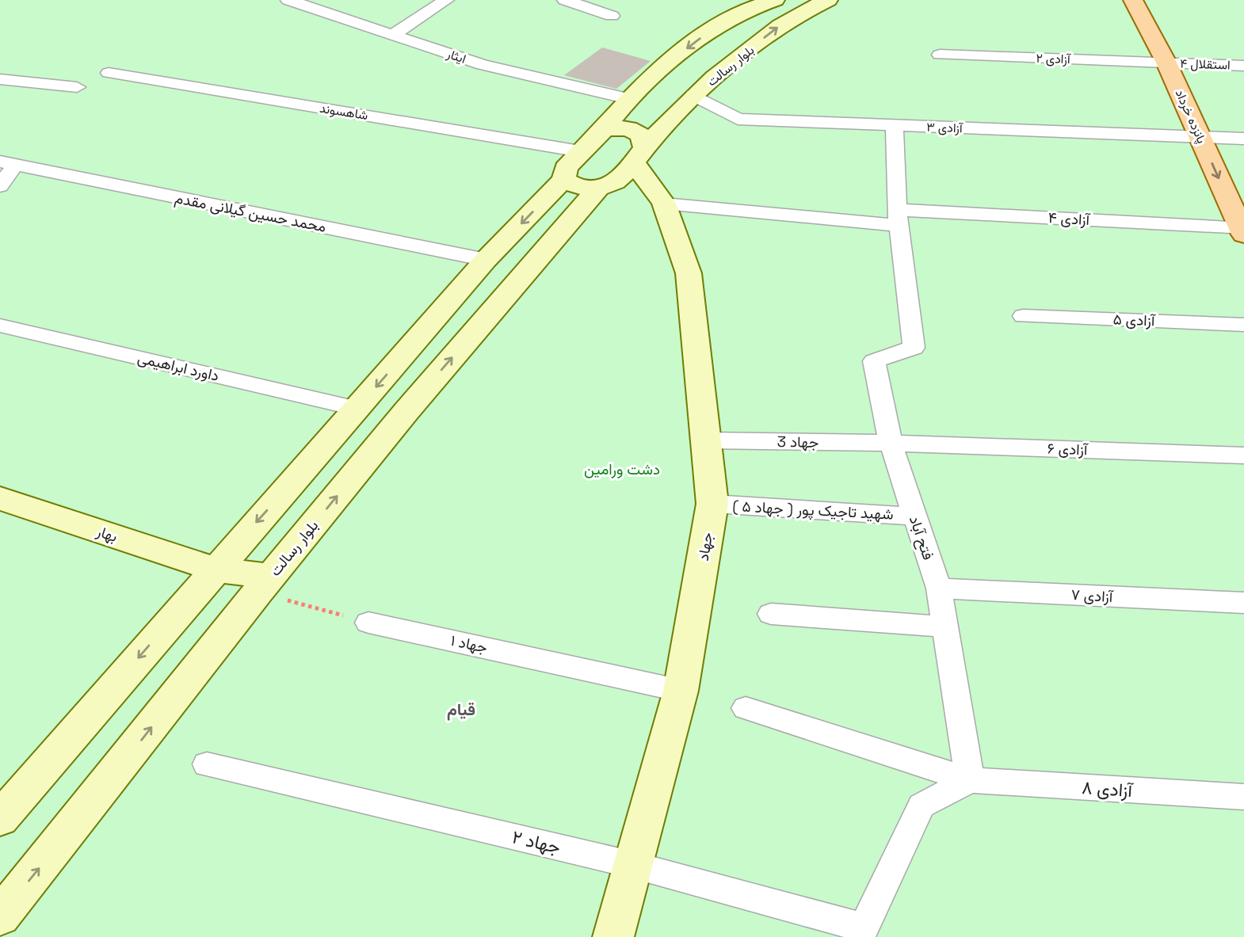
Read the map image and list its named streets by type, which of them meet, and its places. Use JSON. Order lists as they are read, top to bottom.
{
  "streets": {
    "main road": [
      "بلوار رسالت",
      "پانزده خرداد",
      "بهار",
      "جهاد"
    ],
    "street": [
      "ایثار",
      "آزادی ۲",
      "استقلال ۴",
      "شاهسوند",
      "آزادی ۳",
      "محمد حسین گیلانی مقدم",
      "آزادی ۴",
      "آزادی ۵",
      "داورد ابراهیمی",
      "جهاد 3",
      "آزادی ۶",
      "شهید تاجیک پور ( جهاد ۵ )",
      "فتح آباد",
      "آزادی ۷",
      "جهاد ۱",
      "آزادی ۸",
      "جهاد ۲"
    ]
  },
  "crossings": [
    ["آزادی ۲", "استقلال ۴"],
    ["آزادی ۲", "پانزده خرداد"],
    ["استقلال ۴", "پانزده خرداد"],
    ["بلوار رسالت", "آزادی ۳"],
    ["بلوار رسالت", "بهار"],
    ["بلوار رسالت", "جهاد"],
    ["پانزده خرداد", "آزادی ۳"],
    ["پانزده خرداد", "آزادی ۴"],
    ["آزادی ۳", "فتح آباد"],
    ["آزادی ۴", "فتح آباد"],
    ["آزادی ۴", "جهاد"],
    ["جهاد 3", "آزادی ۶"],
    ["جهاد 3", "فتح آباد"],
    ["جهاد 3", "جهاد"],
    ["آزادی ۶", "فتح آباد"],
    ["شهید تاجیک پور ( جهاد ۵ )", "فتح آباد"],
    ["شهید تاجیک پور ( جهاد ۵ )", "جهاد"],
    ["فتح آباد", "آزادی ۷"],
    ["فتح آباد", "آزادی ۸"],
    ["جهاد", "جهاد ۱"],
    ["جهاد", "جهاد ۲"]
  ],
  "one_way": ["پانزده خرداد"],
  "districts": ["قیام"],
  "parks": ["دشت ورامین"]
}
